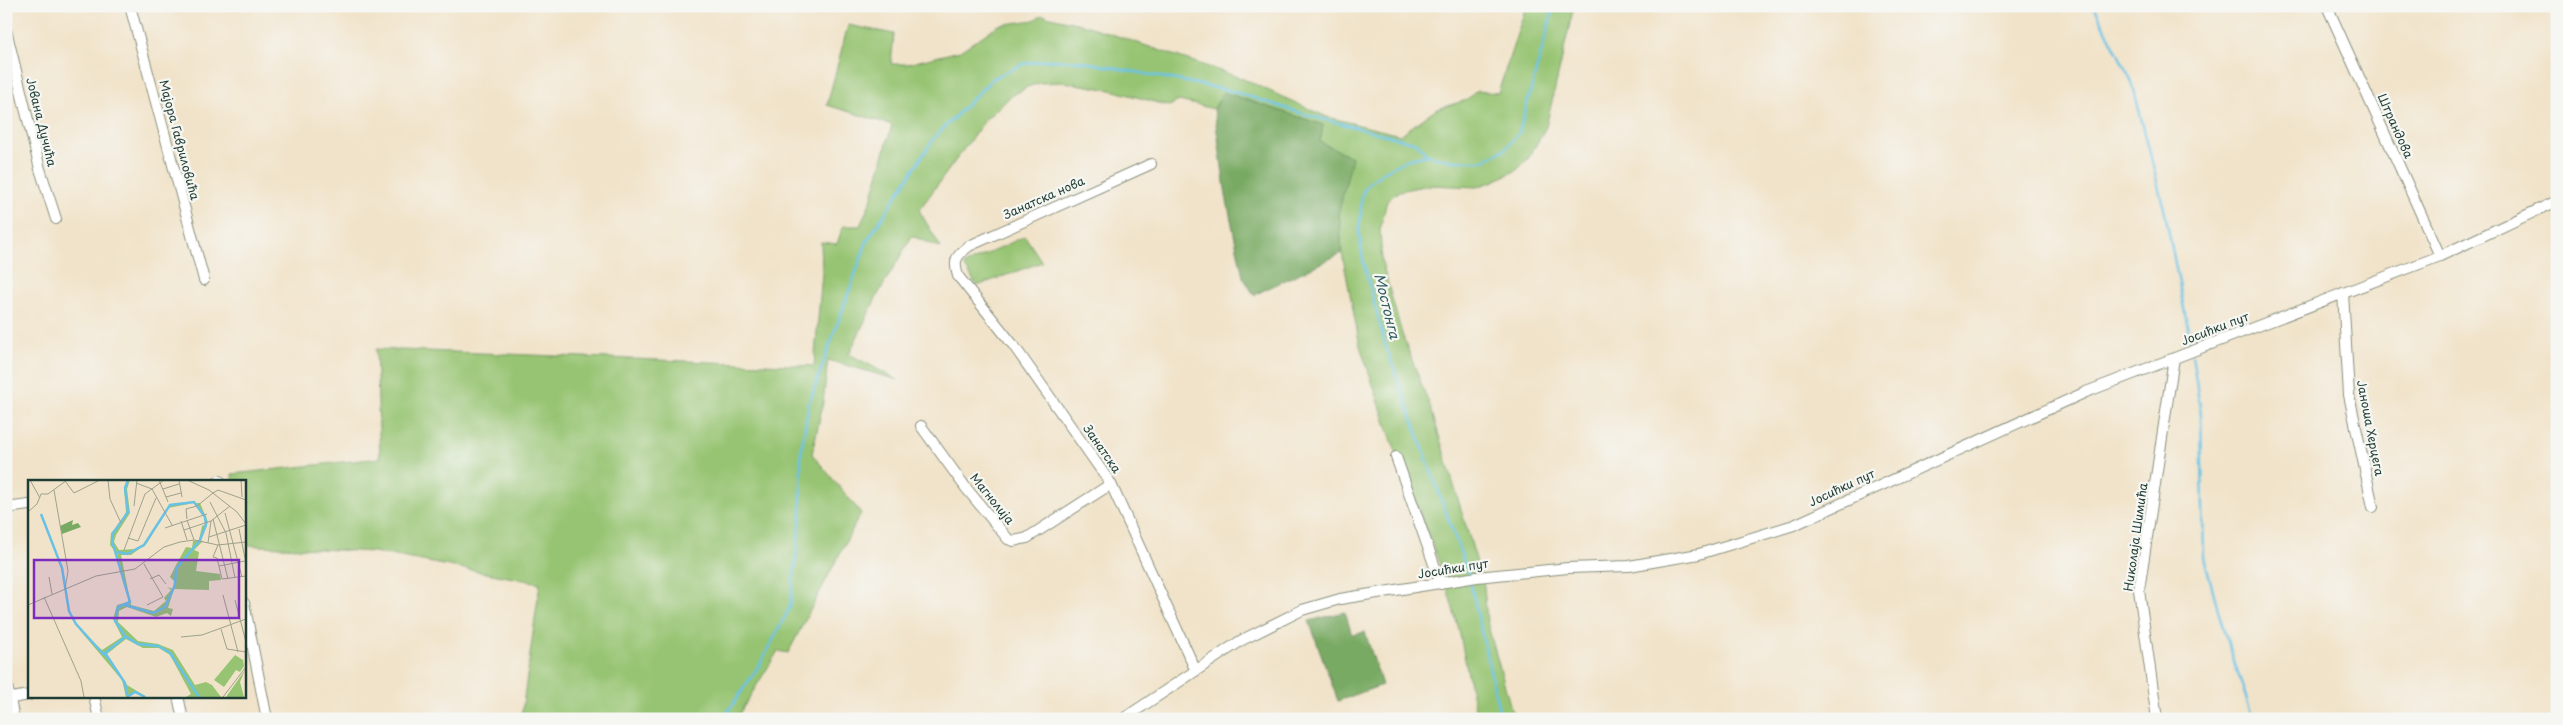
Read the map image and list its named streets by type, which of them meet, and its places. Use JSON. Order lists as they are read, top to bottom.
{
  "streets": {
    "street": [
      "Јована Дучића",
      "Штрандова",
      "Мајора Гавриловића",
      "Занатска нова",
      "Јосићки пут",
      "Јаноша Херцега",
      "Занатска",
      "Магнолија",
      "Николаја Шимића"
    ]
  },
  "crossings": [
    ["Штрандова", "Јосићки пут"],
    ["Занатска нова", "Занатска"],
    ["Јосићки пут", "Јаноша Херцега"],
    ["Јосићки пут", "Занатска"],
    ["Јосићки пут", "Николаја Шимића"],
    ["Занатска", "Магнолија"]
  ],
  "water": ["Мостонга"]
}
